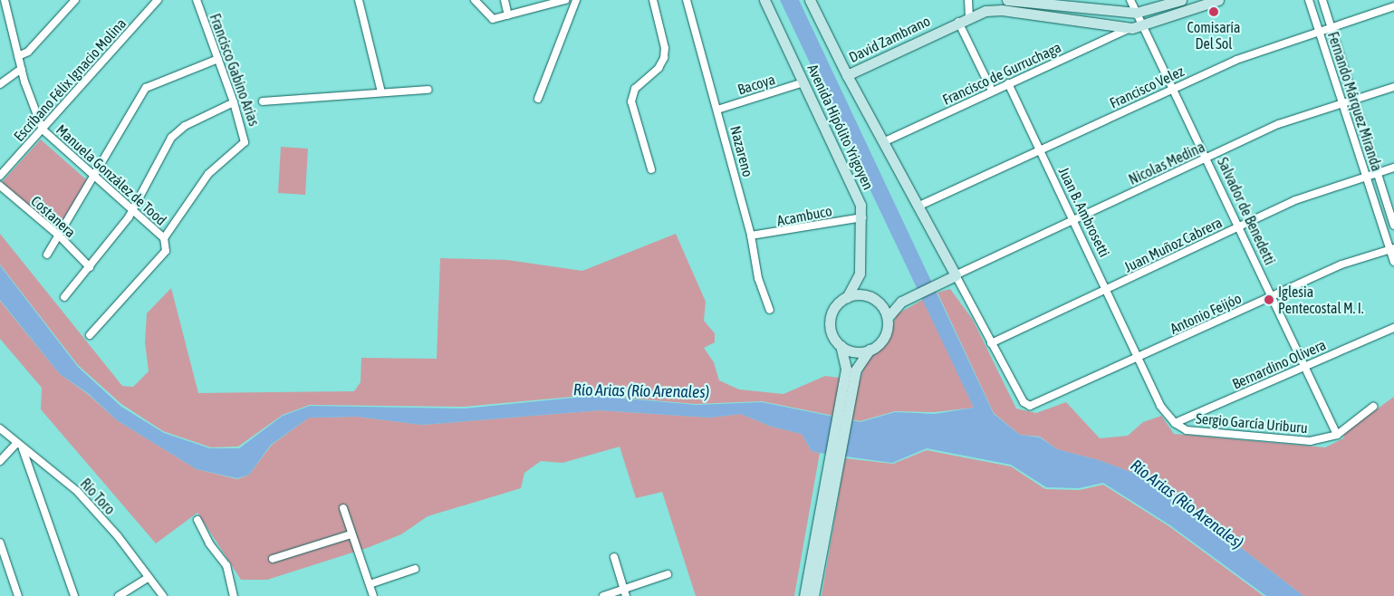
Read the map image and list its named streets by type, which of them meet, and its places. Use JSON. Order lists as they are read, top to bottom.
{
  "streets": {
    "main road": ["David Zambrano", "Avenida Hipólito Yrigoyen"],
    "street": [
      "Francisco Gabino Arias",
      "Francisco de Gurruchaga",
      "Escribano Félix Ignacio Molina",
      "Bacoya",
      "Francisco Velez",
      "Fernando Márquez Miranda",
      "Nazareno",
      "Nicolas Medina",
      "Manuela González de Tood",
      "Salvador de Benedetti",
      "Juan B. Ambrosetti",
      "Acambuco",
      "Costanera",
      "Juan Muñoz Cabrera",
      "Antonio Feijóo",
      "Bernardino Olivera",
      "Sergio García Uriburu",
      "Río Toro"
    ]
  },
  "crossings": [
    ["David Zambrano", "Francisco de Gurruchaga"],
    ["David Zambrano", "Avenida Hipólito Yrigoyen"],
    ["David Zambrano", "Salvador de Benedetti"],
    ["Francisco Gabino Arias", "Manuela González de Tood"],
    ["Francisco de Gurruchaga", "Avenida Hipólito Yrigoyen"],
    ["Francisco de Gurruchaga", "Salvador de Benedetti"],
    ["Francisco de Gurruchaga", "Juan B. Ambrosetti"],
    ["Escribano Félix Ignacio Molina", "Manuela González de Tood"],
    ["Bacoya", "Avenida Hipólito Yrigoyen"],
    ["Bacoya", "Nazareno"],
    ["Francisco Velez", "Fernando Márquez Miranda"],
    ["Francisco Velez", "Avenida Hipólito Yrigoyen"],
    ["Francisco Velez", "Salvador de Benedetti"],
    ["Francisco Velez", "Juan B. Ambrosetti"],
    ["Fernando Márquez Miranda", "Nicolas Medina"],
    ["Fernando Márquez Miranda", "Juan Muñoz Cabrera"],
    ["Fernando Márquez Miranda", "Antonio Feijóo"],
    ["Avenida Hipólito Yrigoyen", "Nicolas Medina"],
    ["Avenida Hipólito Yrigoyen", "Acambuco"],
    ["Nazareno", "Acambuco"],
    ["Nicolas Medina", "Salvador de Benedetti"],
    ["Nicolas Medina", "Juan B. Ambrosetti"],
    ["Salvador de Benedetti", "Juan Muñoz Cabrera"],
    ["Salvador de Benedetti", "Antonio Feijóo"],
    ["Salvador de Benedetti", "Bernardino Olivera"],
    ["Salvador de Benedetti", "Sergio García Uriburu"],
    ["Juan B. Ambrosetti", "Juan Muñoz Cabrera"],
    ["Juan B. Ambrosetti", "Antonio Feijóo"],
    ["Juan B. Ambrosetti", "Bernardino Olivera"],
    ["Juan B. Ambrosetti", "Sergio García Uriburu"],
    ["Juan Muñoz Cabrera", "Antonio Feijóo"],
    ["Bernardino Olivera", "Sergio García Uriburu"]
  ],
  "water": ["Río Arias (Río Arenales)"],
  "places": ["Comisaría Del Sol", "Iglesia Pentecostal M. I."]
}
